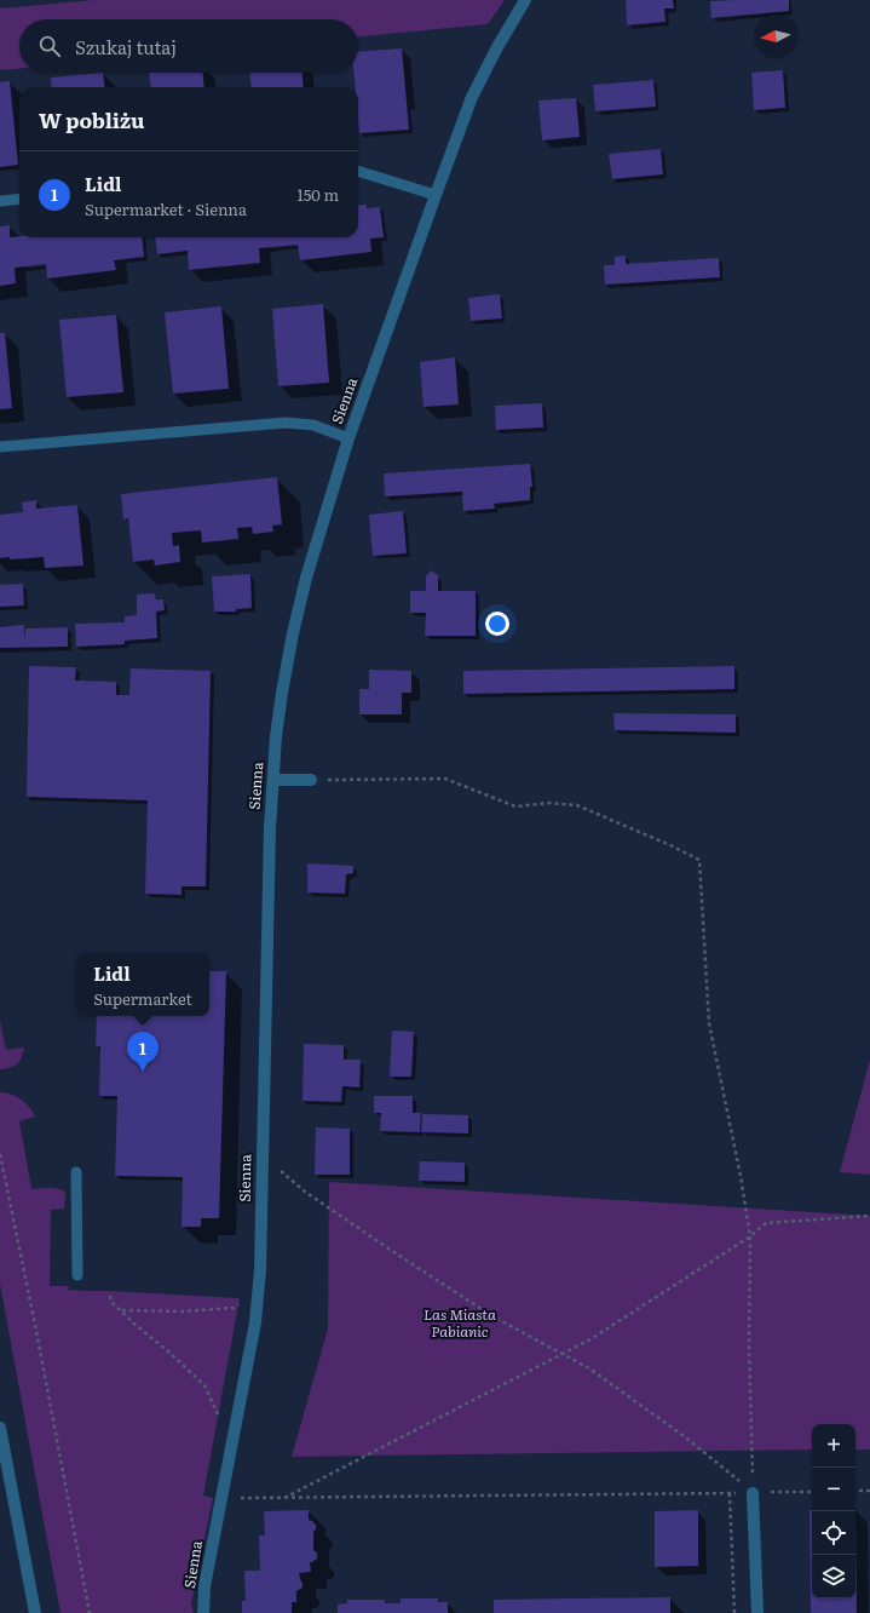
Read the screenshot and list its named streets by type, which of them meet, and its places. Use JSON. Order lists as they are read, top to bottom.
{
  "streets": {
    "street": ["Sienna"]
  },
  "parks": ["Las Miasta Pabianic"],
  "north": "left",
  "page": {
    "search": "Szukaj tutaj",
    "heading": "W pobliżu",
    "list": [
      {
        "mark": "1",
        "name": "Lidl",
        "note": "Supermarket · Sienna",
        "value": "150 m"
      }
    ],
    "popup": ["Lidl", "Supermarket"],
    "pins": "1",
    "map_buttons": ["+", "−"]
  }
}
